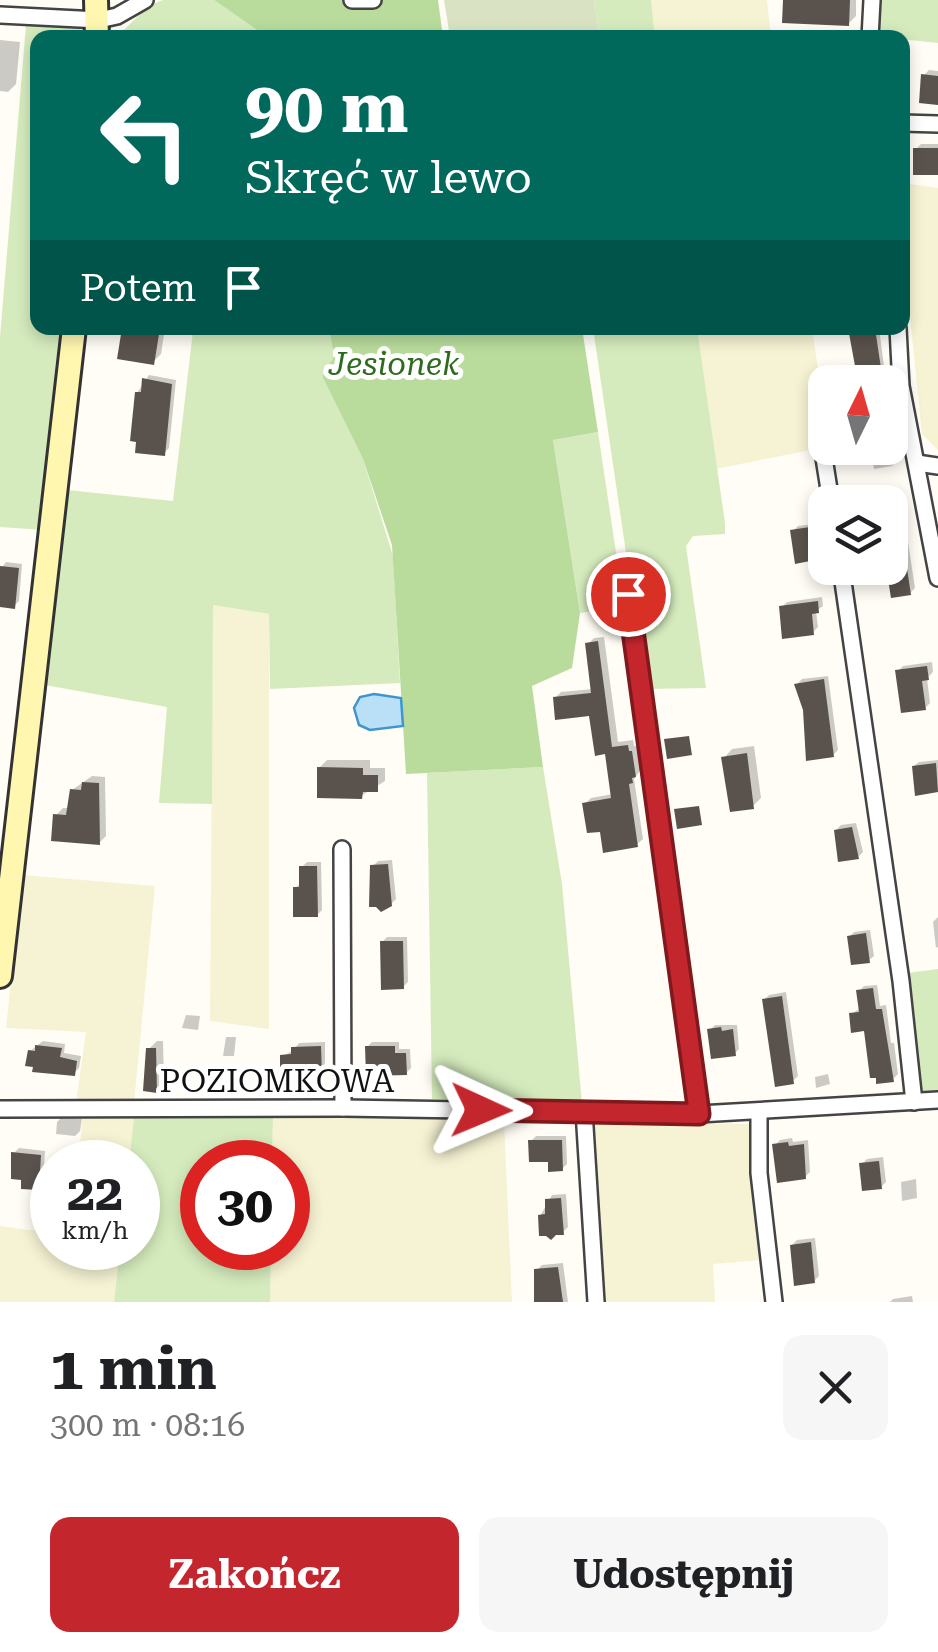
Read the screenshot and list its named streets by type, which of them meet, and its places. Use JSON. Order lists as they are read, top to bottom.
{
  "streets": {
    "street": ["POZIOMKOWA"]
  },
  "parks": ["Jesionek"],
  "north": "top",
  "page": {
    "turn": ["90 m", "Skręć w lewo"],
    "then": "Potem",
    "speed": "22 km/h",
    "limit": "30",
    "heading": ["1 min", "300 m · 08:16"],
    "buttons": ["Zakończ", "Udostępnij"]
  }
}
